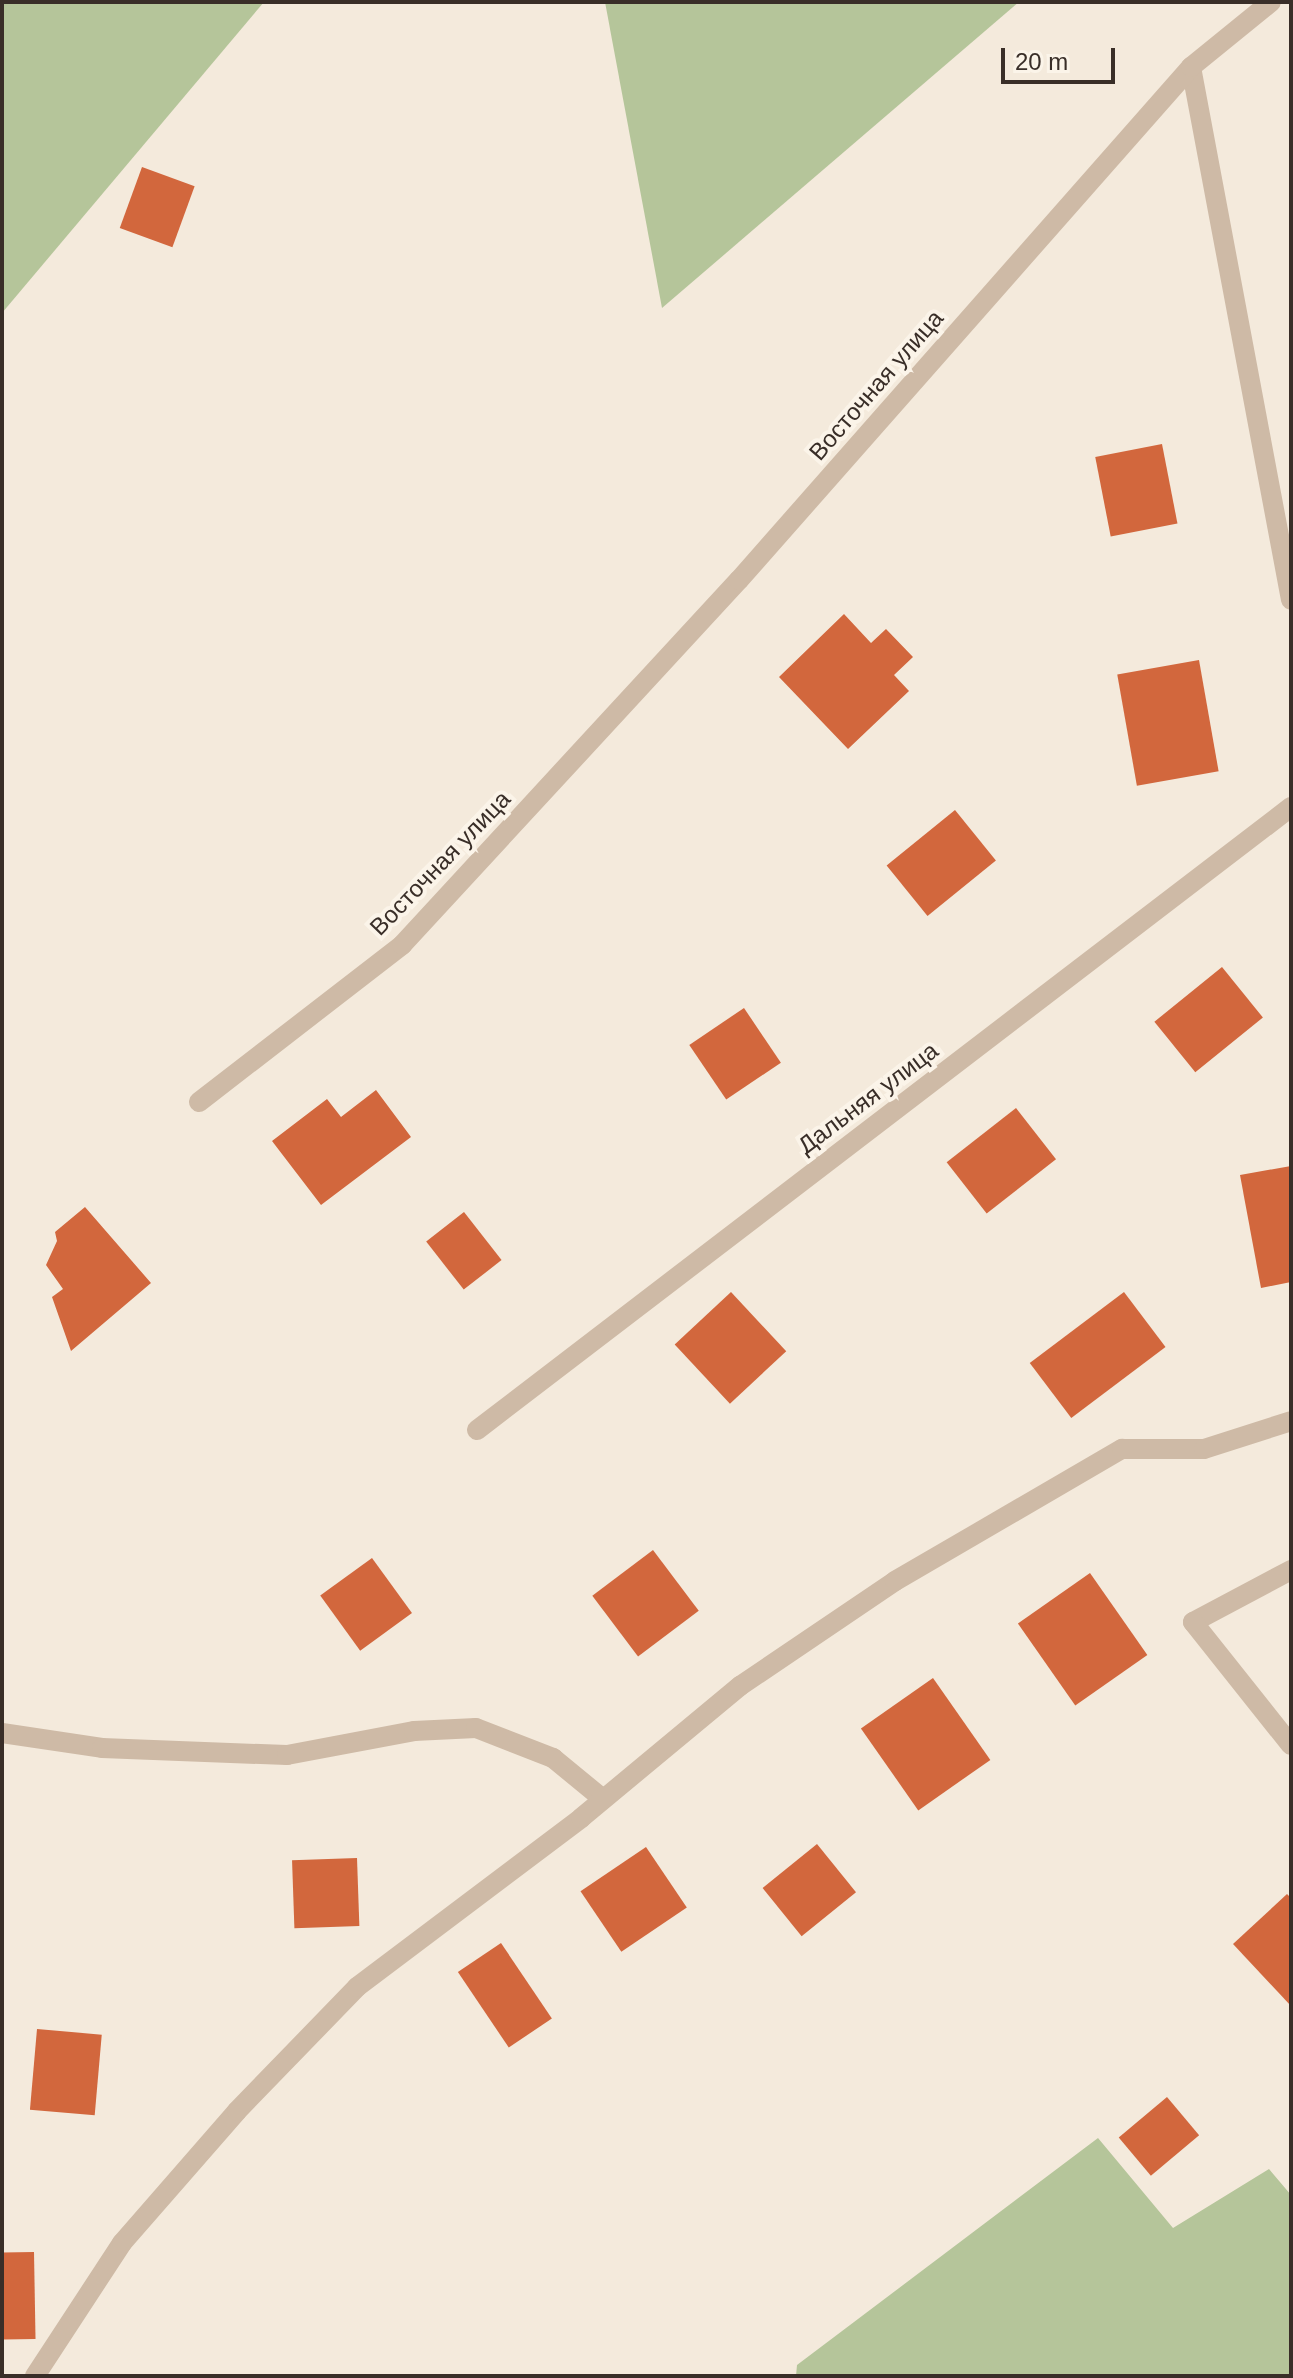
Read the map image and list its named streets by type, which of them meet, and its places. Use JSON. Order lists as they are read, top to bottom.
{
  "streets": {
    "street": ["Восточная улица", "Дальняя улица"]
  },
  "scale_bar": "20 m"
}
